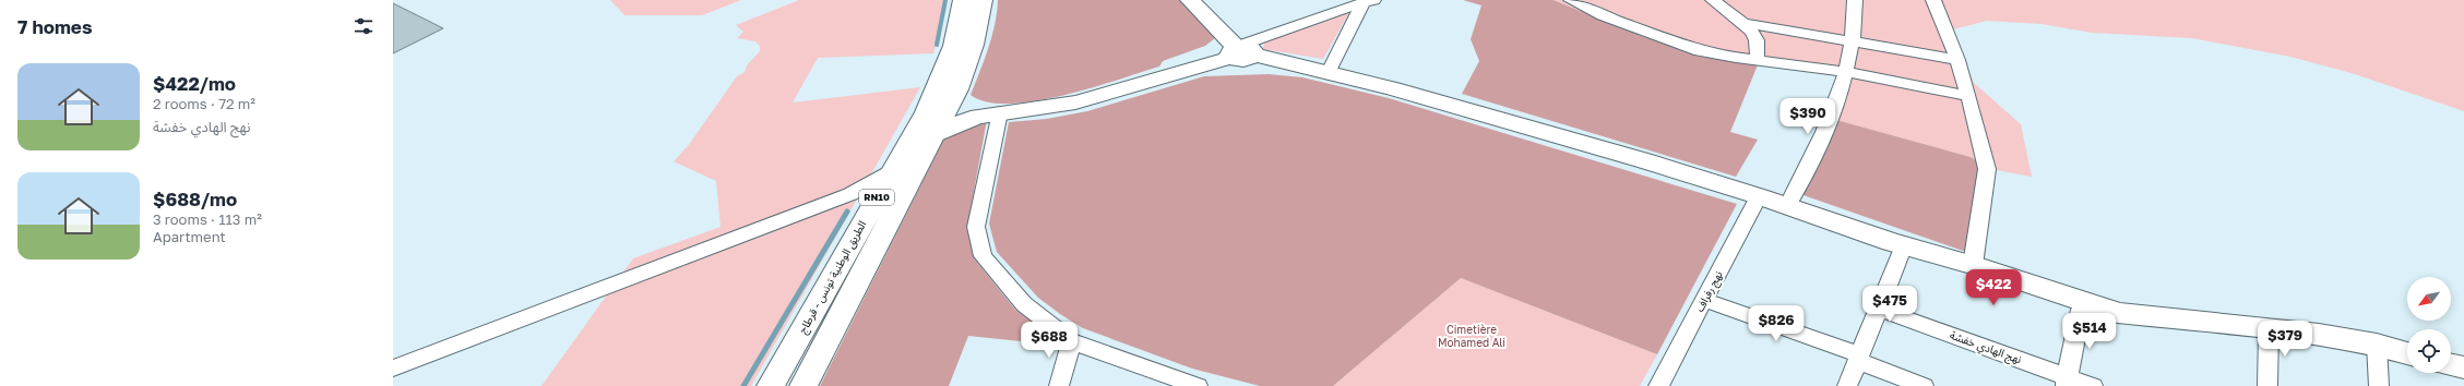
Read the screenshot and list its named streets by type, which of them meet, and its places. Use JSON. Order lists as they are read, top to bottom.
{
  "streets": {
    "main road": ["RN10", "الطريق الوطنية تونس - قرطاج"],
    "street": ["نهج رفراف", "نهج الهادي خفشة"]
  },
  "parks": ["Cimetière Mohamed Ali"],
  "north": "bottom left",
  "page": {
    "heading": "7 homes",
    "list": [
      {
        "name": "$422/mo",
        "note": "2 rooms · 72 m² · نهج الهادي خفشة"
      },
      {
        "name": "$688/mo",
        "note": "3 rooms · 113 m² · Apartment"
      }
    ],
    "price": [
      "$390",
      "$422",
      "$475",
      "$826",
      "$514",
      "$379",
      "$688"
    ]
  }
}
